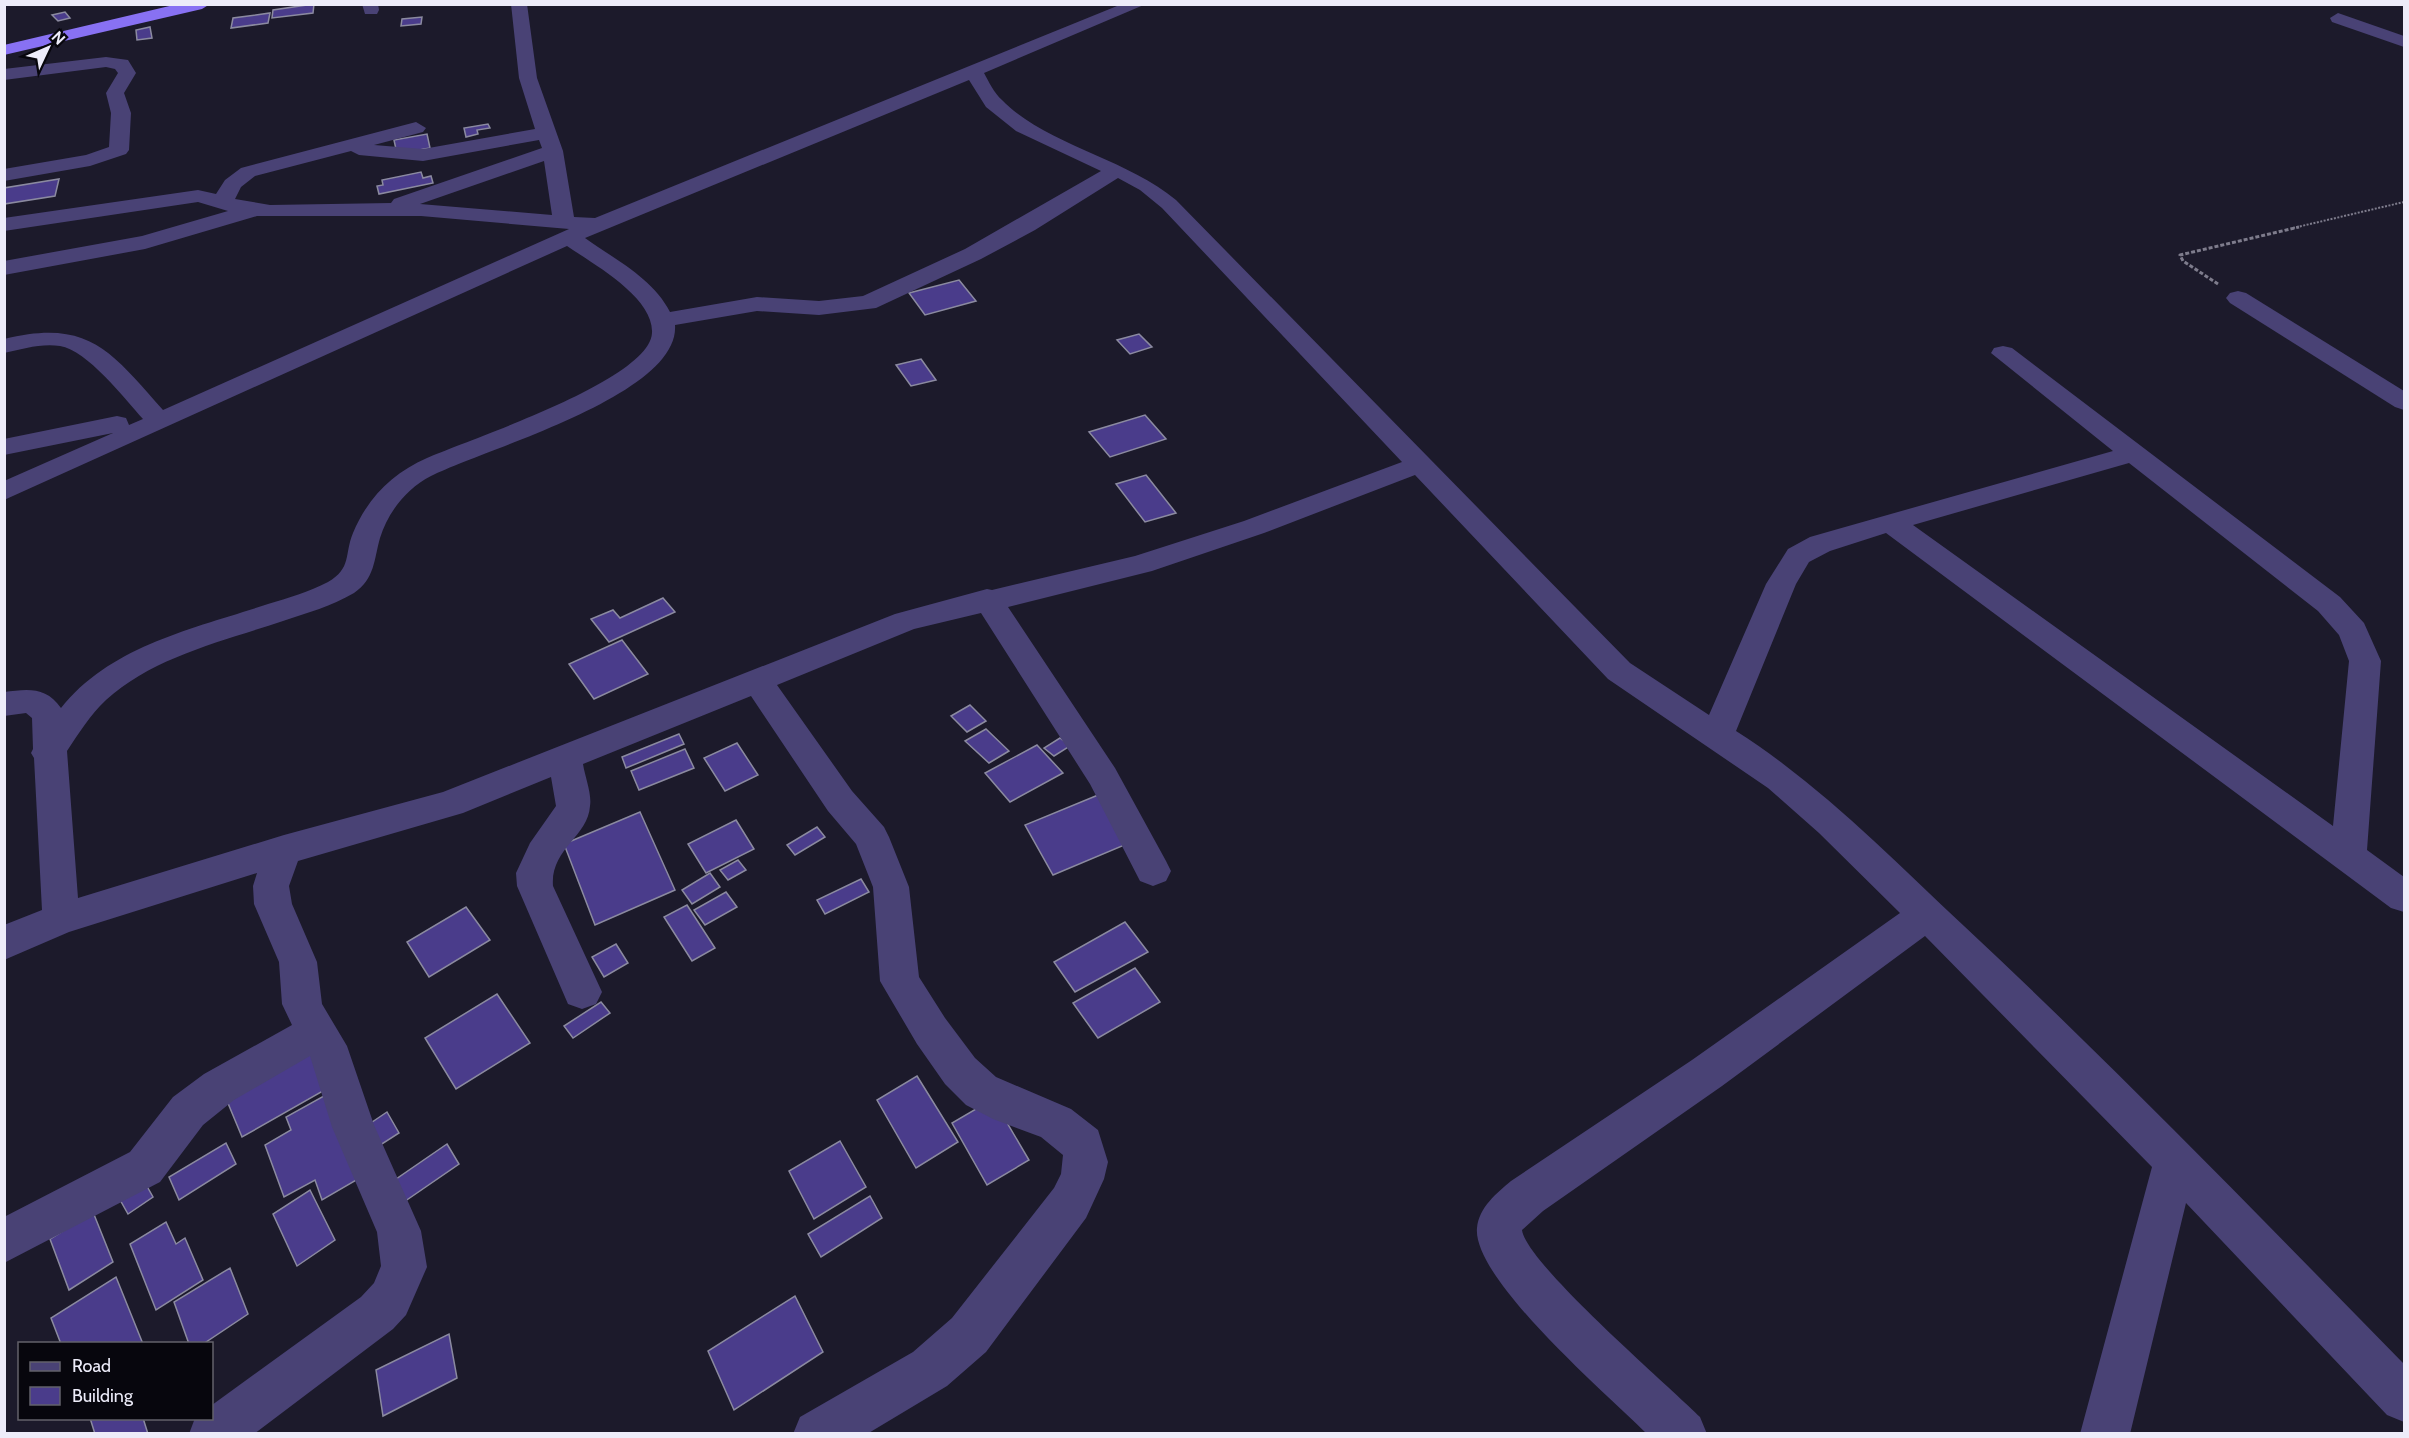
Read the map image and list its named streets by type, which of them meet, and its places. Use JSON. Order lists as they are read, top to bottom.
{
  "legend": ["Road", "Building"],
  "north": "top right"
}
